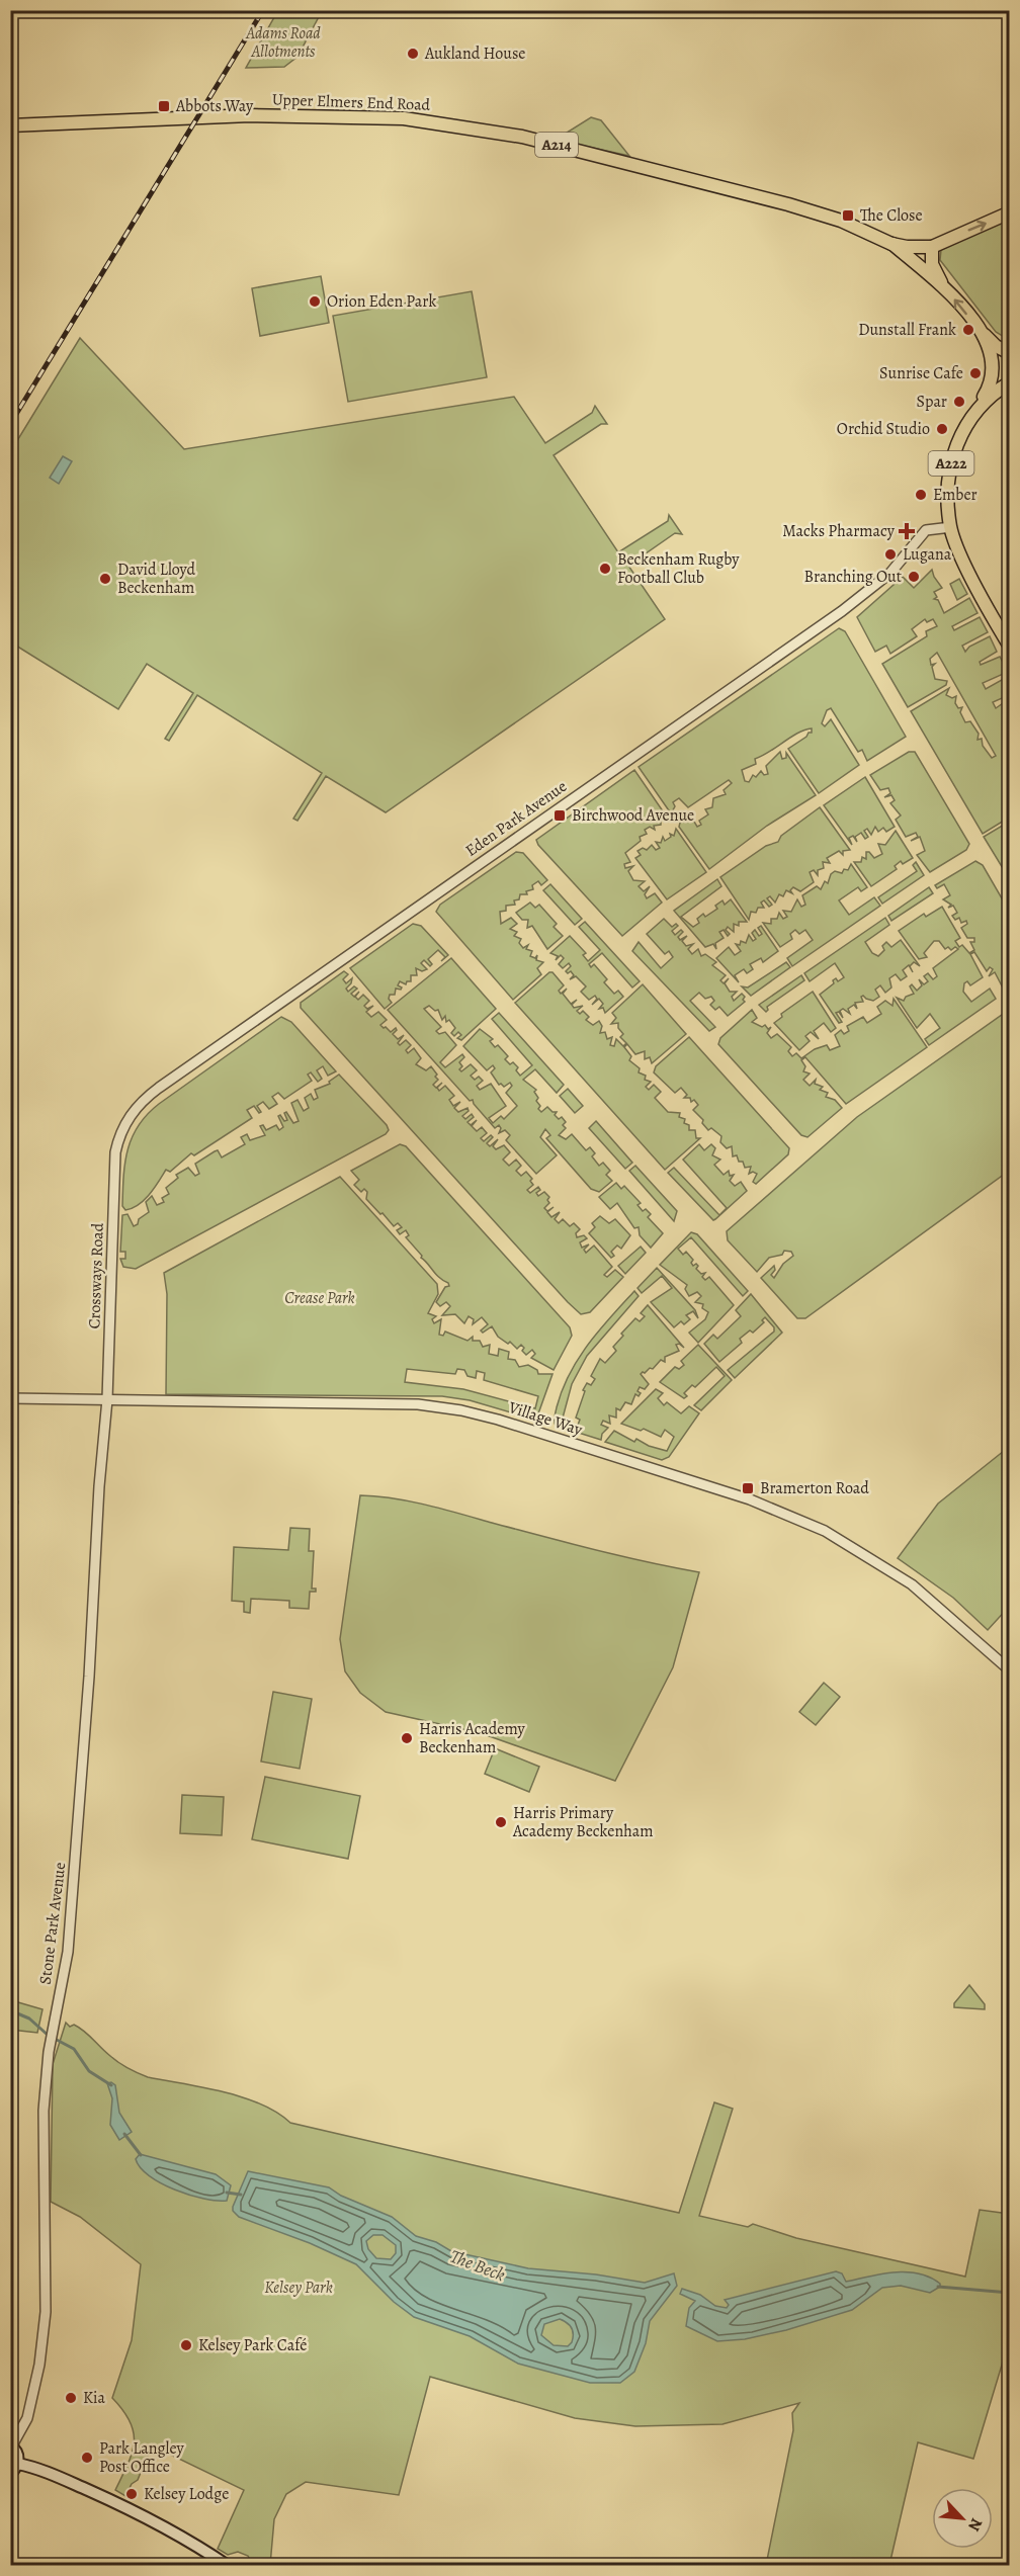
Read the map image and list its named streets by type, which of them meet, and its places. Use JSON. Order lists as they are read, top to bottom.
{
  "streets": {
    "main road": ["Upper Elmers End Road", "A214", "A222"],
    "street": [
      "Eden Park Avenue",
      "Crossways Road",
      "Village Way",
      "Stone Park Avenue"
    ]
  },
  "crossings": [
    ["A222", "Eden Park Avenue"],
    ["Eden Park Avenue", "Crossways Road"],
    ["Crossways Road", "Village Way"],
    ["Crossways Road", "Stone Park Avenue"],
    ["Village Way", "Stone Park Avenue"]
  ],
  "water": ["The Beck"],
  "parks": ["Adams Road Allotments", "Crease Park", "Kelsey Park"],
  "places": {
    "other": [
      "Aukland House",
      "Orion Eden Park",
      "Dunstall Frank",
      "Sunrise Cafe",
      "Spar",
      "Orchid Studio",
      "Ember",
      "Lugana",
      "Beckenham Rugby Football Club",
      "Branching Out",
      "David Lloyd Beckenham",
      "Harris Academy Beckenham",
      "Harris Primary Academy Beckenham",
      "Kelsey Park Café",
      "Kia",
      "Park Langley Post Office",
      "Kelsey Lodge"
    ],
    "transit": [
      "Abbots Way",
      "The Close",
      "Birchwood Avenue",
      "Bramerton Road"
    ],
    "health": ["Macks Pharmacy"]
  },
  "north": "bottom right"
}
